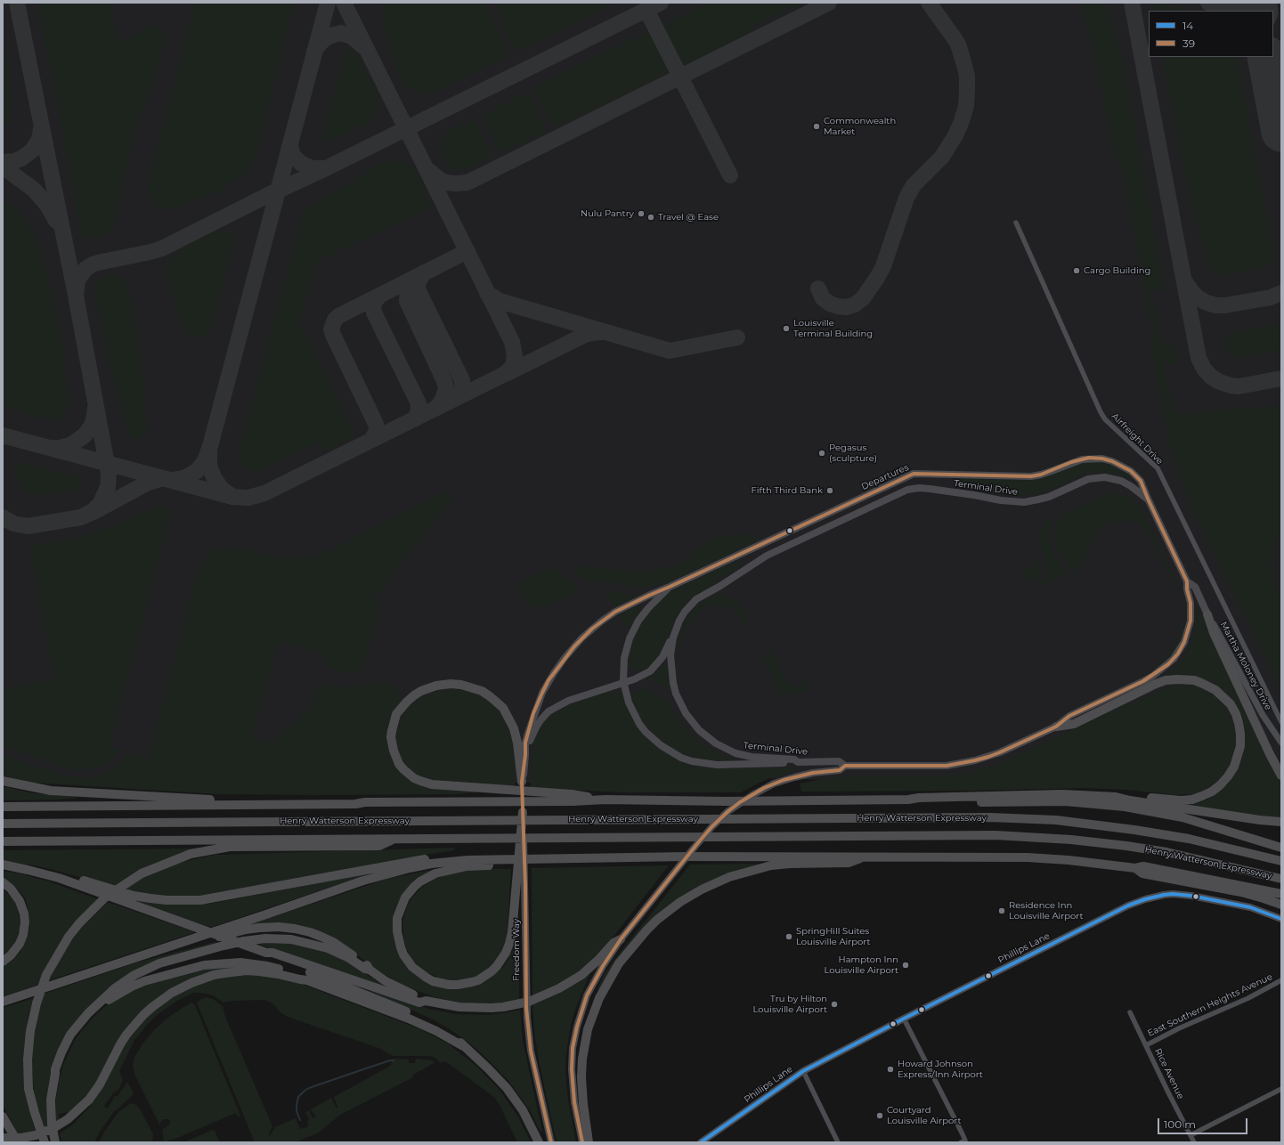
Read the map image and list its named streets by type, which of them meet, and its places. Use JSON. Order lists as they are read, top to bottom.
{
  "streets": {
    "highway": ["Henry Watterson Expressway"],
    "main road": [
      "Departures",
      "Terminal Drive",
      "Phillips Lane",
      "Freedom Way"
    ],
    "street": [
      "Airfreight Drive",
      "Martha Moloney Drive",
      "East Southern Heights Avenue",
      "Rice Avenue"
    ]
  },
  "crossings": [
    ["Departures", "Terminal Drive"],
    ["Departures", "Freedom Way"],
    ["East Southern Heights Avenue", "Rice Avenue"]
  ],
  "places": [
    "Commonwealth Market",
    "Nulu Pantry",
    "Travel @ Ease",
    "Cargo Building",
    "Louisville Terminal Building",
    "Pegasus (sculpture)",
    "Fifth Third Bank",
    "Residence Inn Louisville Airport",
    "SpringHill Suites Louisville Airport",
    "Hampton Inn Louisville Airport",
    "Tru by Hilton Louisville Airport",
    "Howard Johnson Express/Inn Airport",
    "Courtyard Louisville Airport"
  ],
  "lines": ["transit line 39", "transit line 14"],
  "legend": ["14", "39"],
  "scale_bar": "100 m"
}
